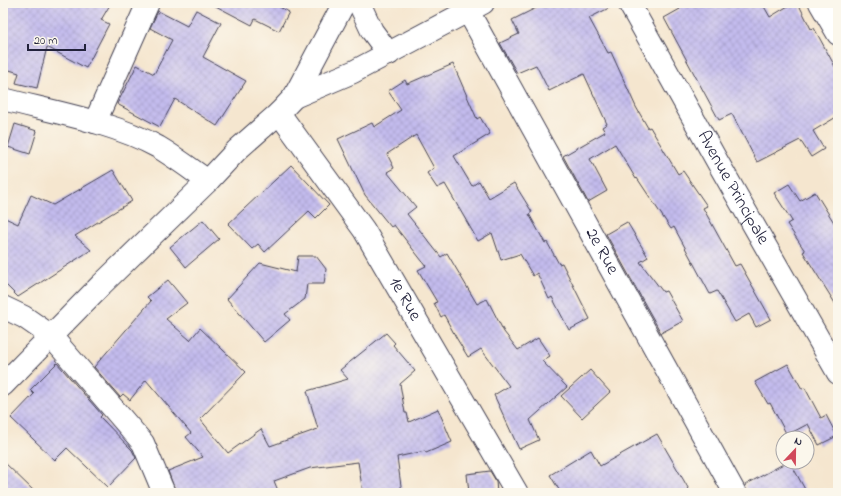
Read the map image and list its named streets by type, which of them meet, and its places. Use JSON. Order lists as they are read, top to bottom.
{
  "streets": {
    "main road": ["Avenue Principale", "2e Rue", "1e Rue"]
  },
  "scale_bar": "20 m",
  "north": "top"
}
